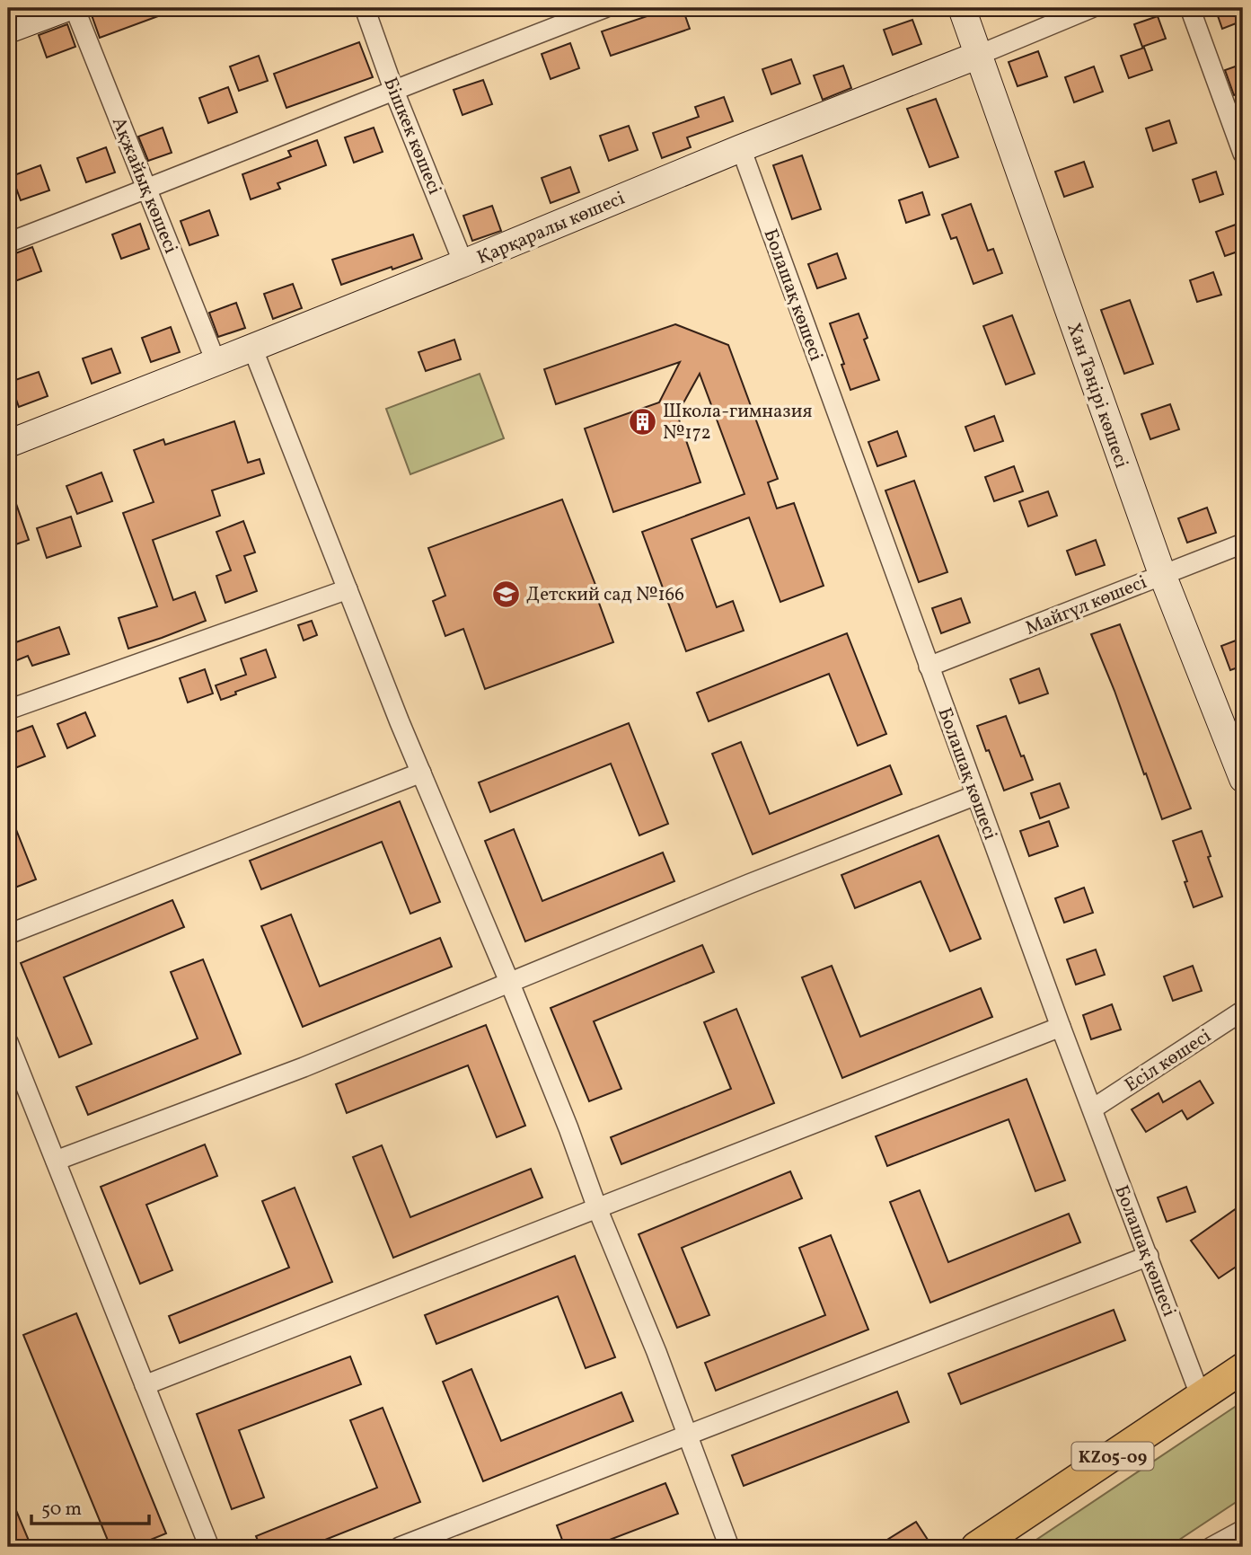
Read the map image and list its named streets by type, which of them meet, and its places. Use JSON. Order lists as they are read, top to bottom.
{
  "streets": {
    "main road": ["KZ05-09"],
    "street": [
      "Бішкек көшесі",
      "Ақжайық көшесі",
      "Қарқаралы көшесі",
      "Болашақ көшесі",
      "Хан Тәңірі көшесі",
      "Майгүл көшесі",
      "Есіл көшесі"
    ]
  },
  "crossings": [
    ["Бішкек көшесі", "Қарқаралы көшесі"],
    ["Ақжайық көшесі", "Қарқаралы көшесі"],
    ["Қарқаралы көшесі", "Болашақ көшесі"],
    ["Қарқаралы көшесі", "Хан Тәңірі көшесі"],
    ["Болашақ көшесі", "Майгүл көшесі"],
    ["Болашақ көшесі", "Есіл көшесі"],
    ["Болашақ көшесі", "KZ05-09"],
    ["Хан Тәңірі көшесі", "Майгүл көшесі"]
  ],
  "places": {
    "building": ["Школа-гимназия №172"],
    "school or university": ["Детский сад №166"]
  },
  "scale_bar": "50 m"
}
